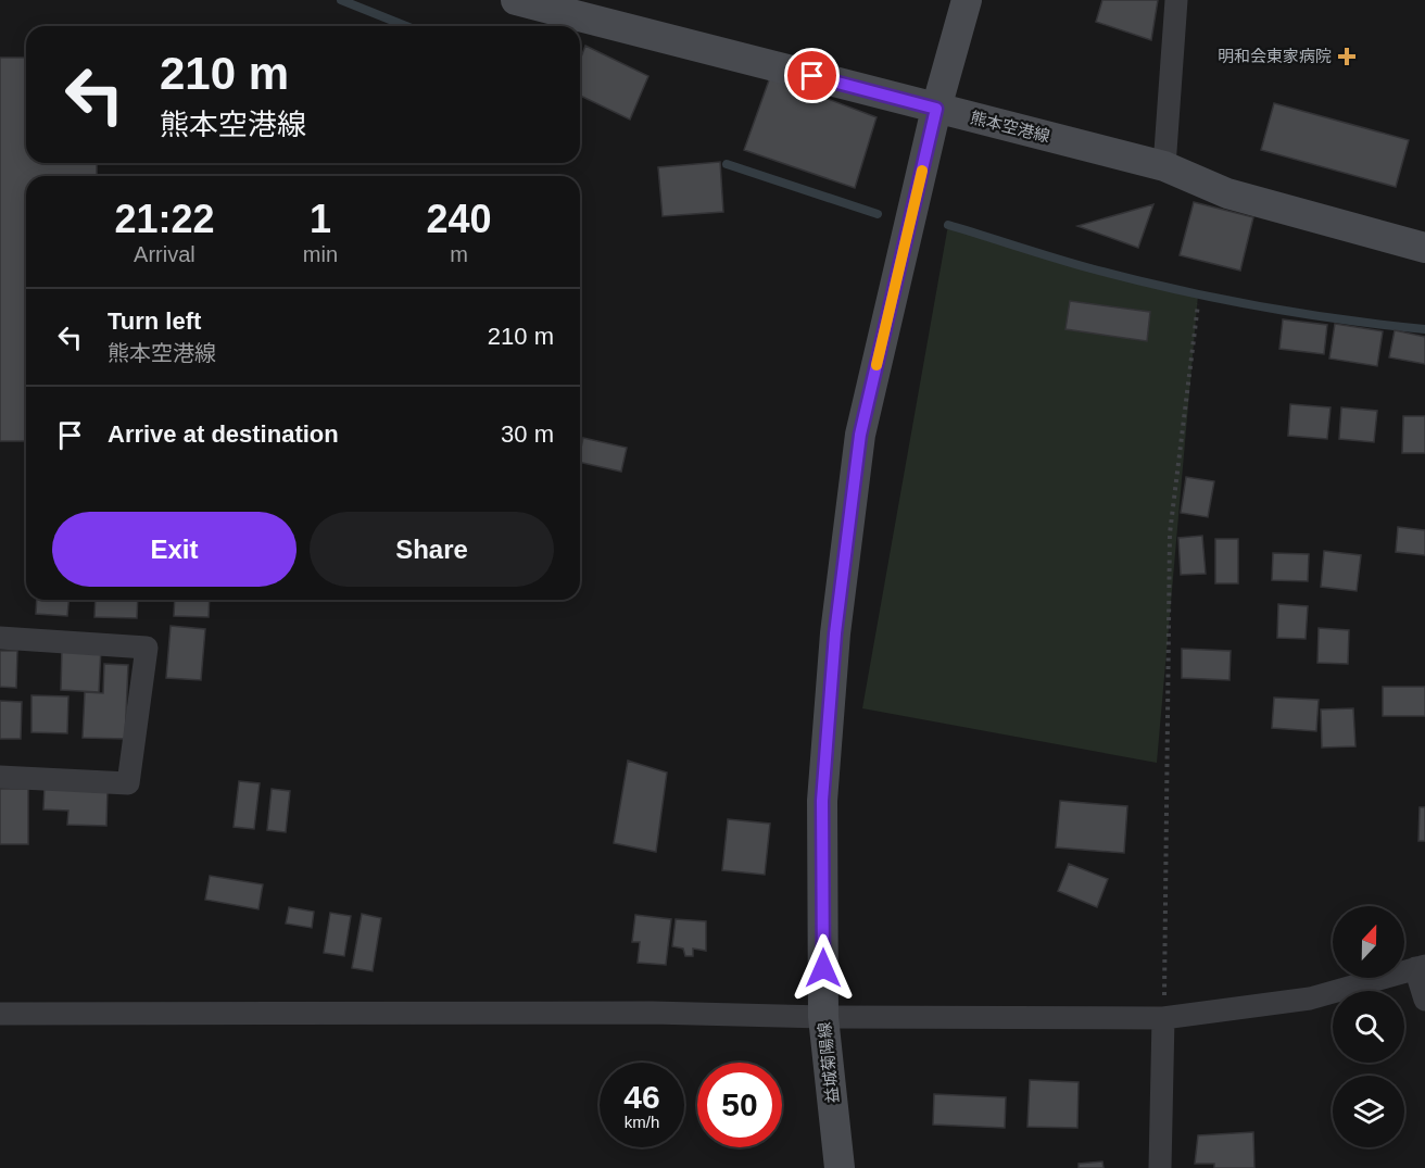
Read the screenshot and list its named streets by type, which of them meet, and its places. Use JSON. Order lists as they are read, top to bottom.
{
  "streets": {
    "main road": ["熊本空港線", "益城菊陽線"]
  },
  "crossings": [
    ["熊本空港線", "益城菊陽線"]
  ],
  "places": {
    "health": ["明和会東家病院"]
  },
  "north": "top",
  "page": {
    "turn": ["210 m", "熊本空港線"],
    "eta": [
      "21:22",
      "Arrival",
      "1",
      "min",
      "240",
      "m"
    ],
    "list": [
      {
        "name": "Turn left",
        "note": "熊本空港線",
        "value": "210 m"
      },
      {
        "name": "Arrive at destination",
        "value": "30 m"
      }
    ],
    "buttons": ["Exit", "Share"],
    "speed": "46 km/h",
    "limit": "50"
  }
}
